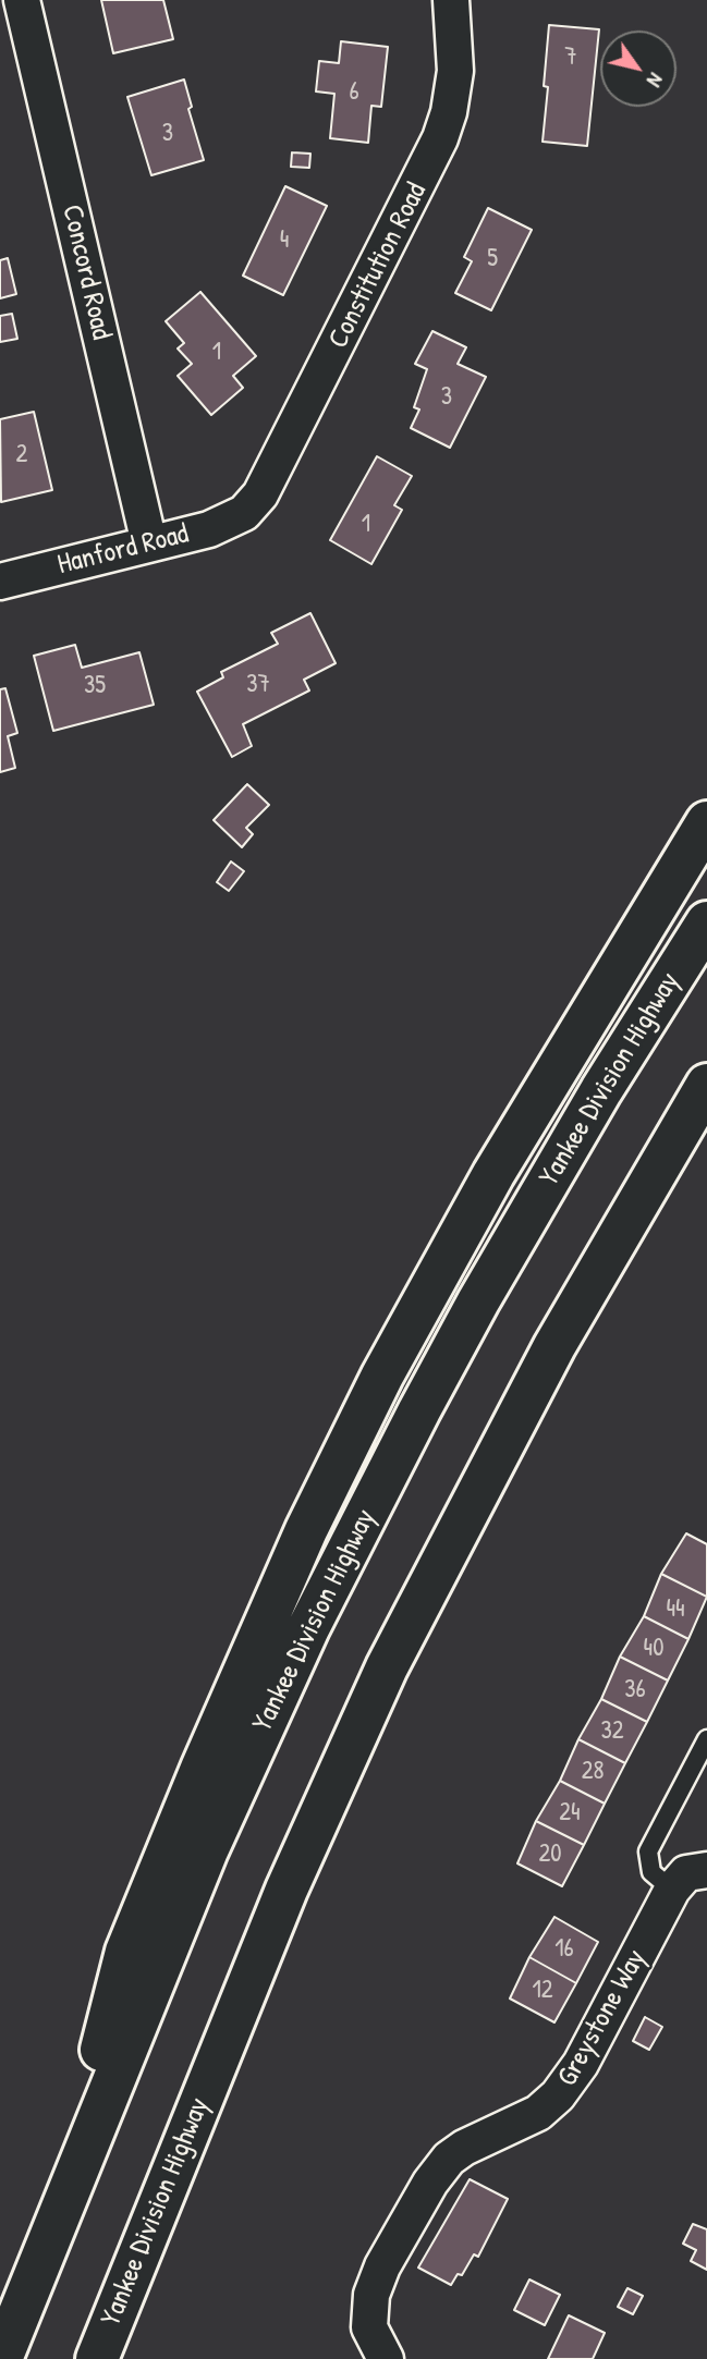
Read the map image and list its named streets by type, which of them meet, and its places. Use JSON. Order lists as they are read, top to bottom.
{
  "streets": {
    "highway": ["Yankee Division Highway"],
    "street": [
      "Constitution Road",
      "Concord Road",
      "Hanford Road",
      "Greystone Way"
    ]
  },
  "crossings": [
    ["Constitution Road", "Hanford Road"],
    ["Concord Road", "Hanford Road"]
  ],
  "house_numbers": [
    "7",
    "6",
    "3",
    "4",
    "5",
    "1",
    "3",
    "2",
    "1",
    "37",
    "35",
    "44",
    "40",
    "36",
    "32",
    "28",
    "24",
    "20",
    "16",
    "12"
  ],
  "north": "bottom right"
}
